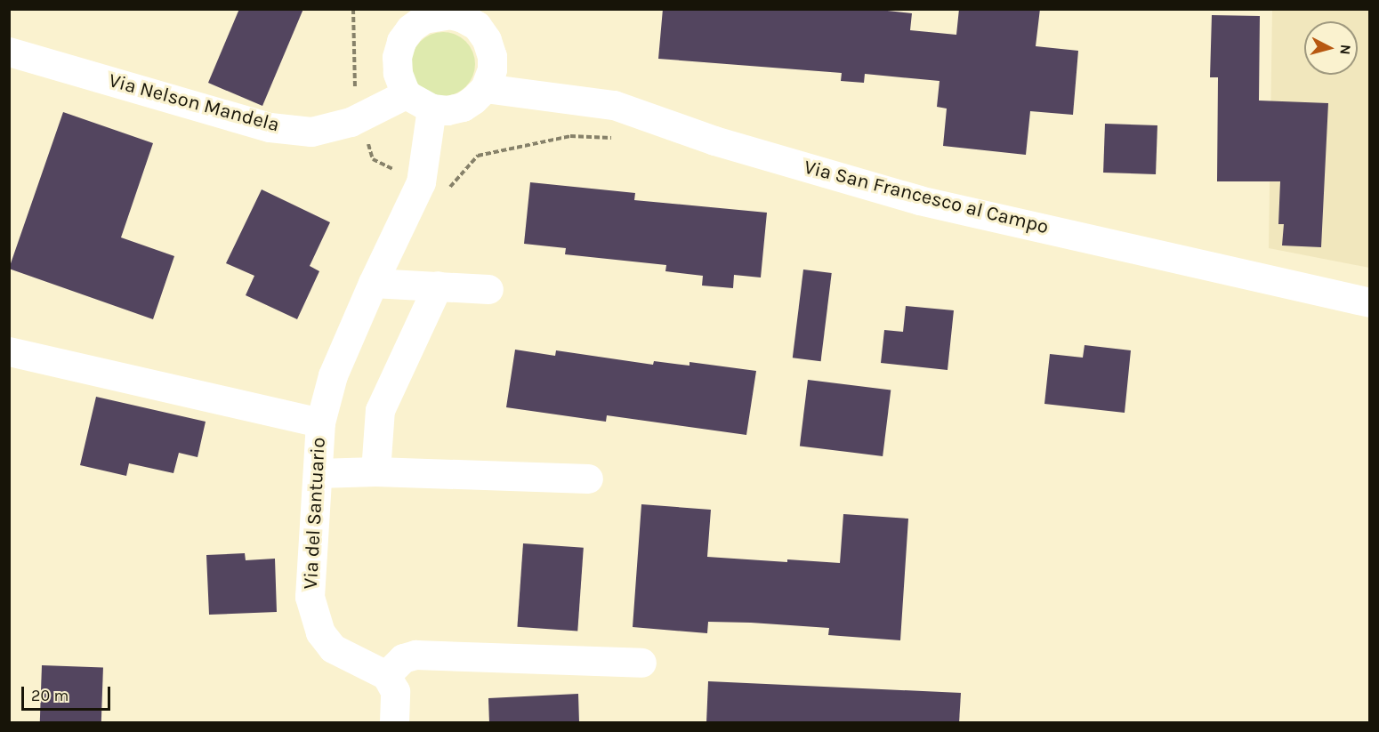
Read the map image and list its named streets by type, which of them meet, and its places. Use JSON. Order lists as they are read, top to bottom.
{
  "streets": {
    "street": ["Via Nelson Mandela", "Via San Francesco al Campo", "Via del Santuario"]
  },
  "crossings": [
    ["Via Nelson Mandela", "Via San Francesco al Campo"],
    ["Via Nelson Mandela", "Via del Santuario"],
    ["Via San Francesco al Campo", "Via del Santuario"]
  ],
  "scale_bar": "20 m",
  "north": "right"
}
